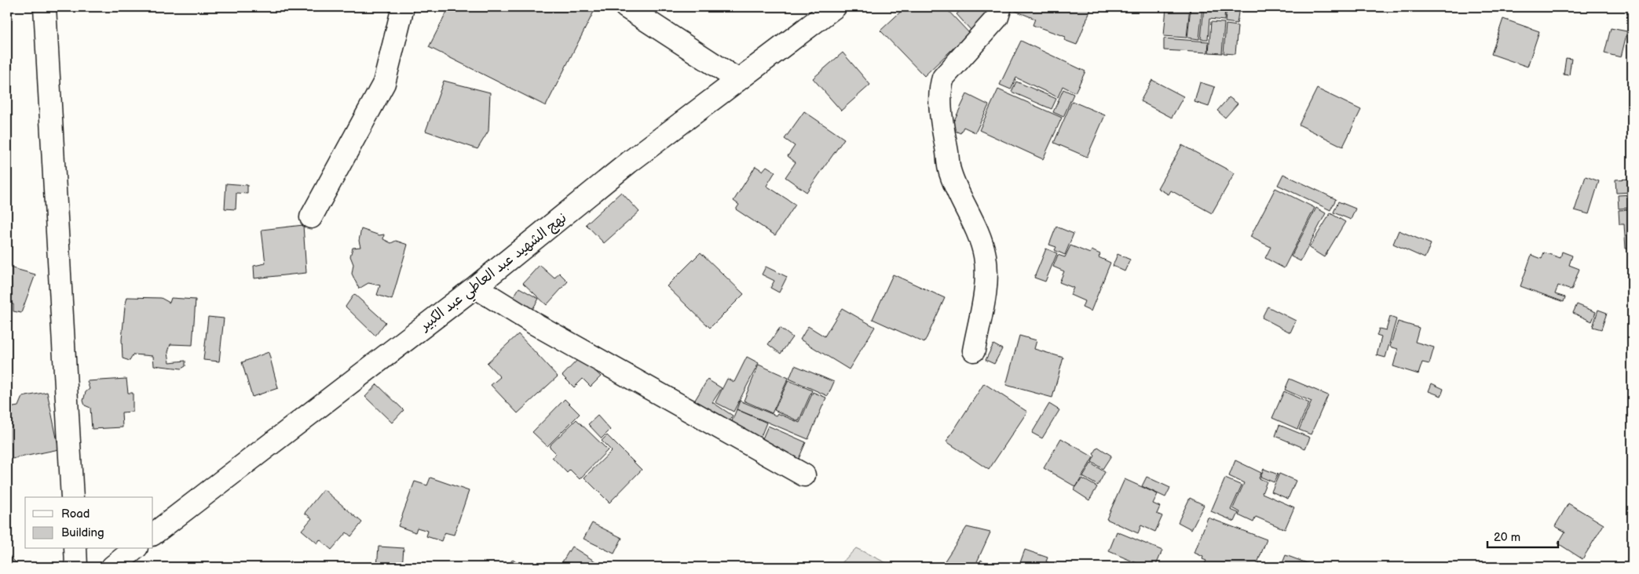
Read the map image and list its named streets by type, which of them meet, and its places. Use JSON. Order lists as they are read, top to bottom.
{
  "streets": {
    "street": ["نهج الشهيد عبد العاطي عبد الكبير"]
  },
  "legend": ["Road", "Building"],
  "scale_bar": "20 m"
}
